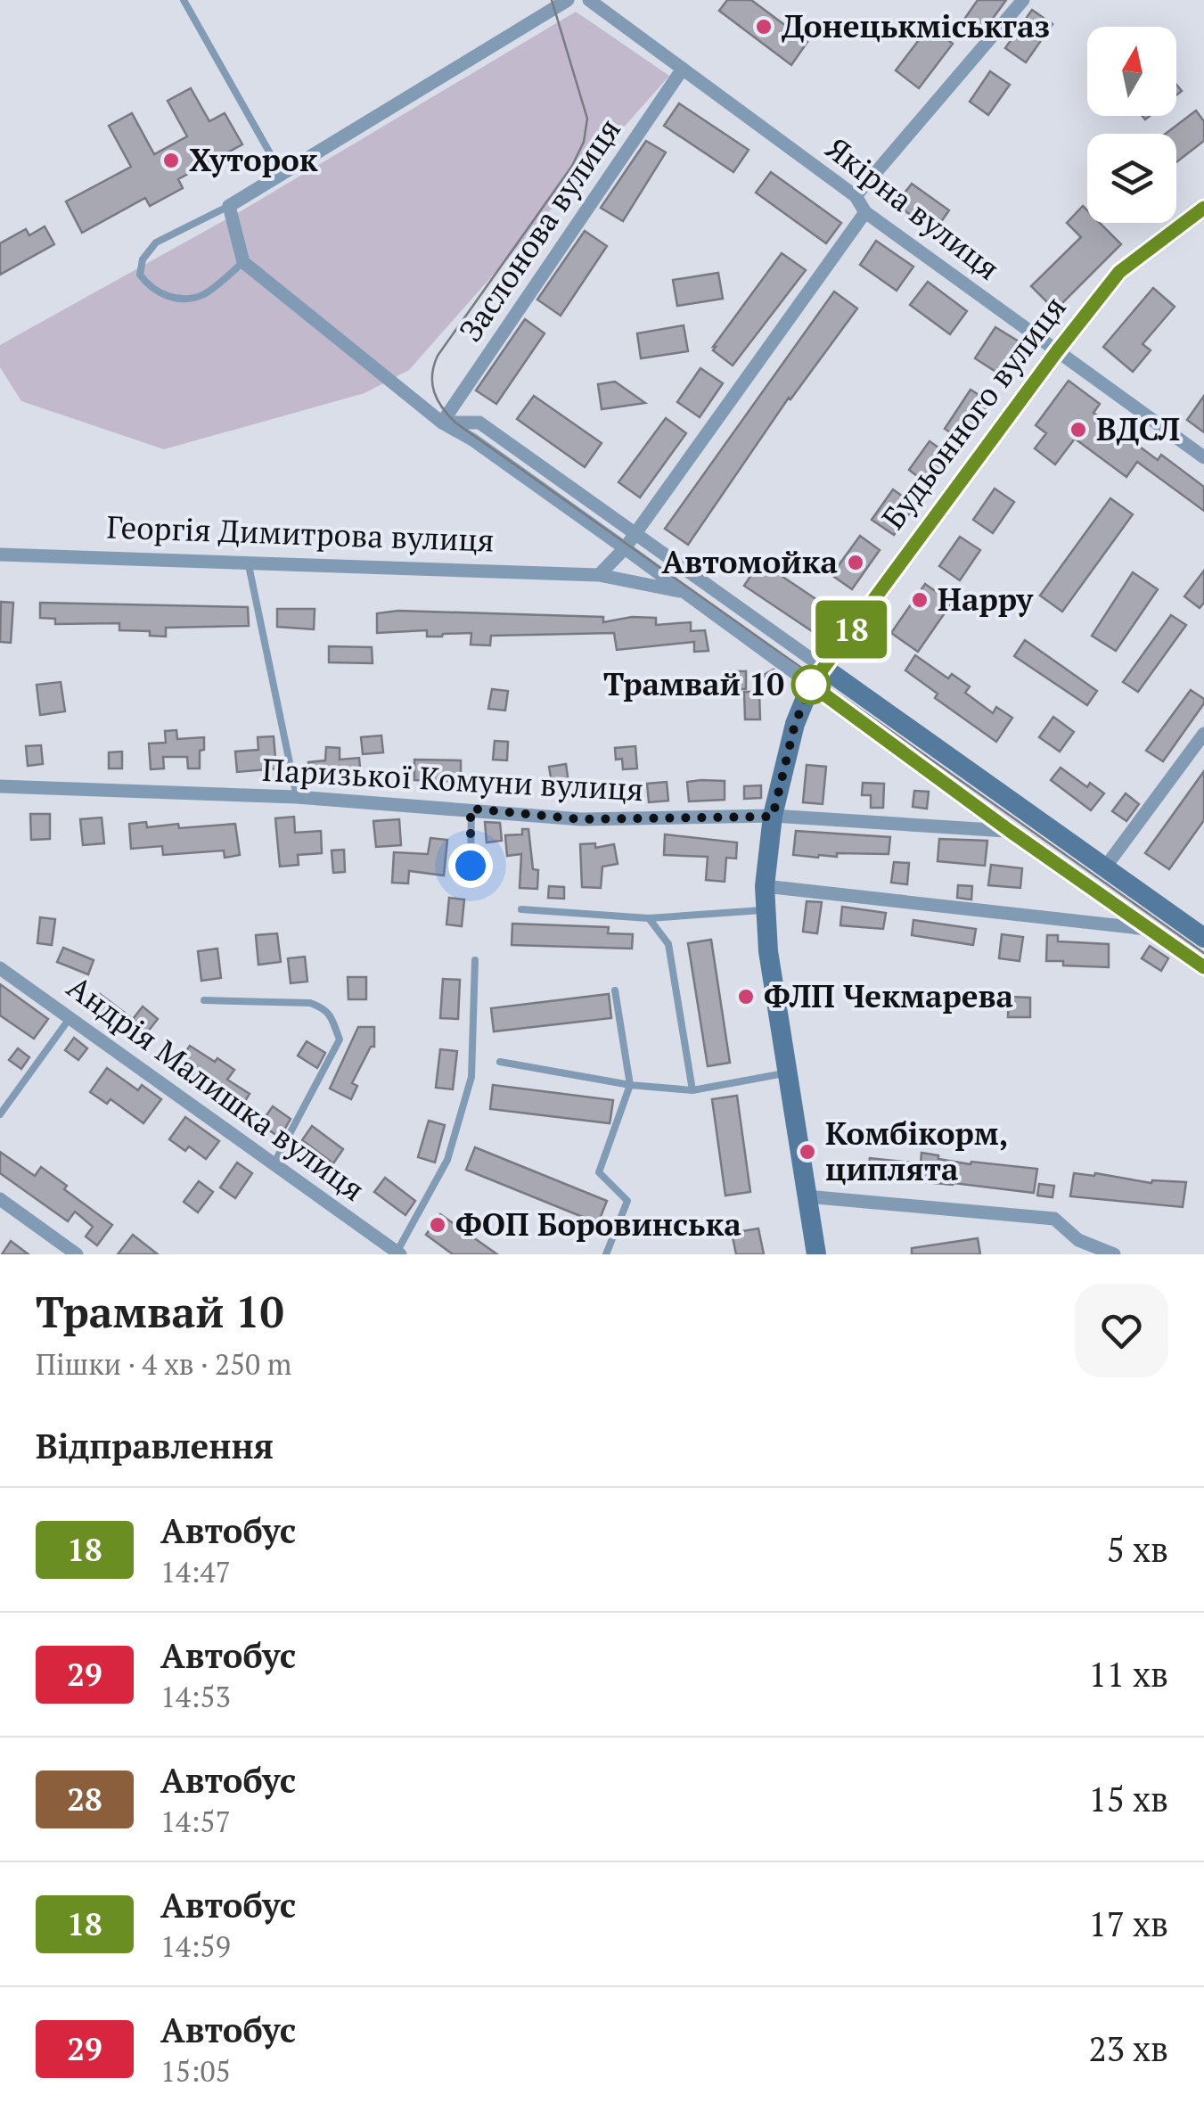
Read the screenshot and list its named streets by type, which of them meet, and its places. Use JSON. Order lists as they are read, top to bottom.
{
  "streets": {
    "main road": ["Будьонного вулиця", "Георгія Димитрова вулиця"],
    "street": [
      "Якірна вулиця",
      "Заслонова вулиця",
      "Паризької Комуни вулиця",
      "Андрія Малишка вулиця"
    ]
  },
  "crossings": [
    ["Якірна вулиця", "Заслонова вулиця"],
    ["Якірна вулиця", "Будьонного вулиця"],
    ["Заслонова вулиця", "Георгія Димитрова вулиця"],
    ["Будьонного вулиця", "Георгія Димитрова вулиця"],
    ["Будьонного вулиця", "Паризької Комуни вулиця"],
    ["Георгія Димитрова вулиця", "Паризької Комуни вулиця"]
  ],
  "places": [
    "Донецькміськгаз",
    "Хуторок",
    "ВДСЛ",
    "Автомойка",
    "Happy",
    "Трамвай 10",
    "ФЛП Чекмарева",
    "Комбікорм, циплята",
    "ФОП Боровинська"
  ],
  "lines": ["bus line 18"],
  "north": "top",
  "page": {
    "on_map": "18",
    "heading": [
      ["Трамвай 10", "Пішки · 4 хв · 250 m"],
      "Відправлення"
    ],
    "list": [
      {
        "mark": "18",
        "name": "Автобус",
        "note": "14:47",
        "value": "5 хв"
      },
      {
        "mark": "29",
        "name": "Автобус",
        "note": "14:53",
        "value": "11 хв"
      },
      {
        "mark": "28",
        "name": "Автобус",
        "note": "14:57",
        "value": "15 хв"
      },
      {
        "mark": "18",
        "name": "Автобус",
        "note": "14:59",
        "value": "17 хв"
      },
      {
        "mark": "29",
        "name": "Автобус",
        "note": "15:05",
        "value": "23 хв"
      }
    ]
  }
}
